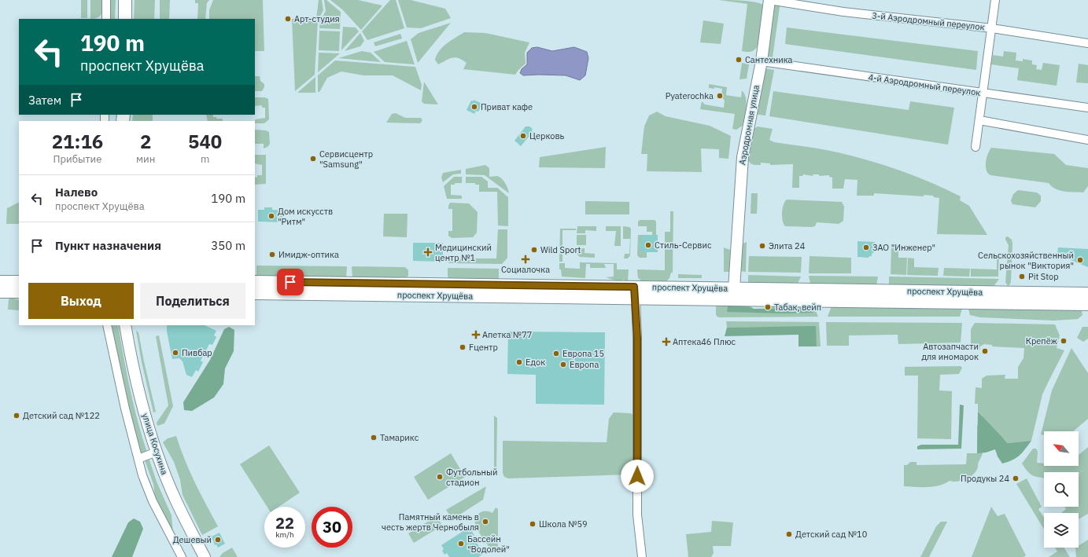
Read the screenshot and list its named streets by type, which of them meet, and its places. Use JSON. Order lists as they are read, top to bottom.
{
  "streets": {
    "main road": ["проспект Хрущёва"],
    "street": [
      "3-й Аэродромный переулок",
      "4-й Аэродромный переулок",
      "Аэродромная улица",
      "улица Косухина"
    ]
  },
  "crossings": [
    ["3-й Аэродромный переулок", "Аэродромная улица"],
    ["4-й Аэродромный переулок", "Аэродромная улица"],
    ["Аэродромная улица", "проспект Хрущёва"]
  ],
  "places": {
    "other": [
      "Арт-студия",
      "Сантехника",
      "Pyaterochka",
      "Приват кафе",
      "Церковь",
      "Сервисцентр \"Samsung\"",
      "Дом искусств \"Ритм\"",
      "Стиль-Сервис",
      "Элита 24",
      "ЗАО \"Инженер\"",
      "Wild Sport",
      "Имидж-оптика",
      "Сельскохозяйственный рынок \"Виктория\"",
      "Pit Stop",
      "Табак, вейп",
      "Крепёж",
      "Fцентр",
      "Автозапчасти для иномарок",
      "Пивбар",
      "Европа 15",
      "Едок",
      "Европа",
      "Детский сад №122",
      "Тамарикс",
      "Футбольный стадион",
      "Продукы 24",
      "Памятный камень в честь жертв Чернобыля",
      "Школа №59",
      "Детский сад №10",
      "Дешевый",
      "Бассейн \"Водолей\""
    ],
    "health": [
      "Медицинский центр №1",
      "Социалочка",
      "Апетка №77",
      "Аптека46 Плюс"
    ]
  },
  "north": "top left",
  "page": {
    "turn": ["190 m", "проспект Хрущёва"],
    "then": "Затем",
    "eta": [
      "21:16",
      "Прибытие",
      "2",
      "мин",
      "540",
      "m"
    ],
    "list": [
      {
        "name": "Налево",
        "note": "проспект Хрущёва",
        "value": "190 m"
      },
      {
        "name": "Пункт назначения",
        "value": "350 m"
      }
    ],
    "buttons": ["Выход", "Поделиться"],
    "speed": "22 km/h",
    "limit": "30"
  }
}
